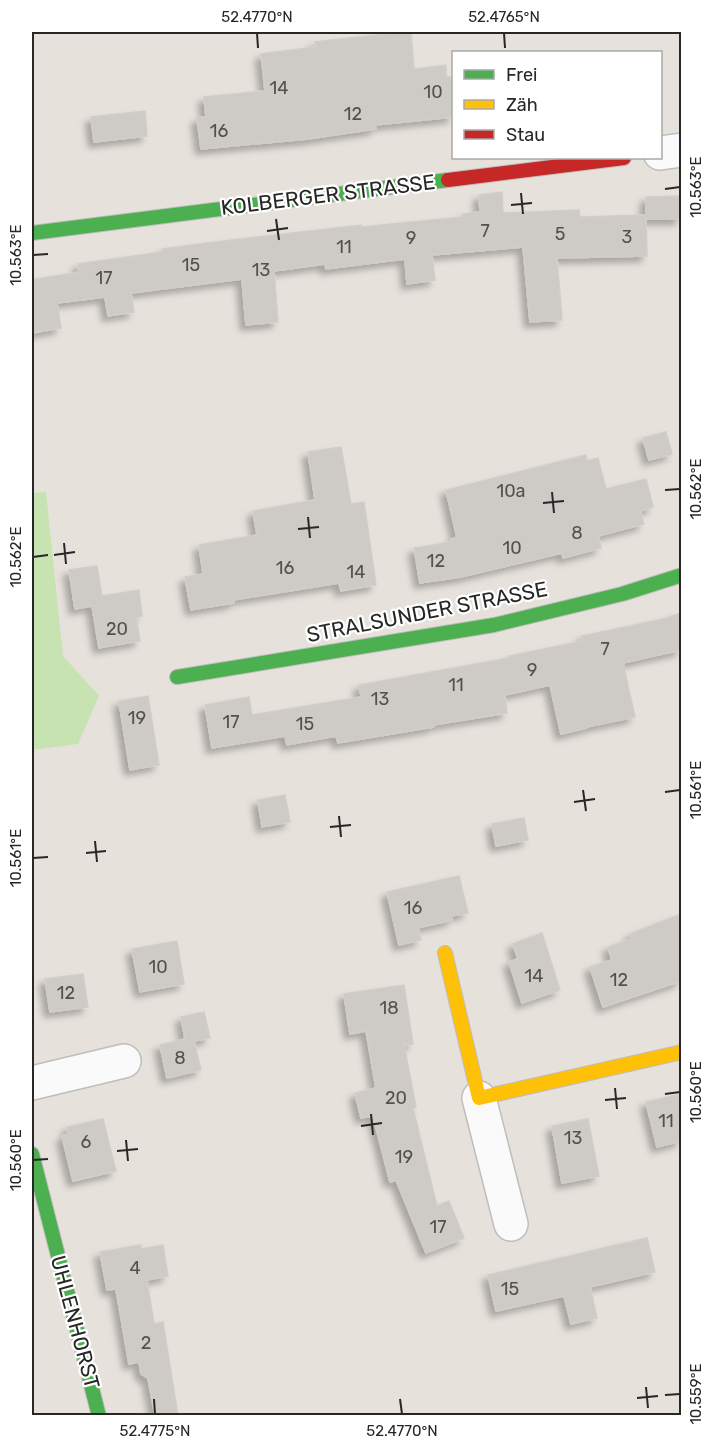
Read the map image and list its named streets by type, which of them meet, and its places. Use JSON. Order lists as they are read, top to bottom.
{
  "streets": {
    "street": ["KOLBERGER STRASSE", "STRALSUNDER STRASSE", "UHLENHORST"]
  },
  "house_numbers": [
    "14",
    "10",
    "12",
    "16",
    "7",
    "5",
    "3",
    "9",
    "11",
    "15",
    "13",
    "17",
    "10a",
    "8",
    "10",
    "12",
    "16",
    "14",
    "20",
    "7",
    "9",
    "11",
    "13",
    "19",
    "17",
    "15",
    "16",
    "10",
    "14",
    "12",
    "12",
    "18",
    "8",
    "20",
    "11",
    "13",
    "6",
    "19",
    "17",
    "4",
    "15",
    "2"
  ],
  "legend": ["Frei", "Zäh", "Stau"],
  "coordinates": [
    "52.4770°N",
    "52.4765°N",
    "10.563°E",
    "10.562°E",
    "10.561°E",
    "10.560°E",
    "10.559°E",
    "52.4775°N"
  ]
}
